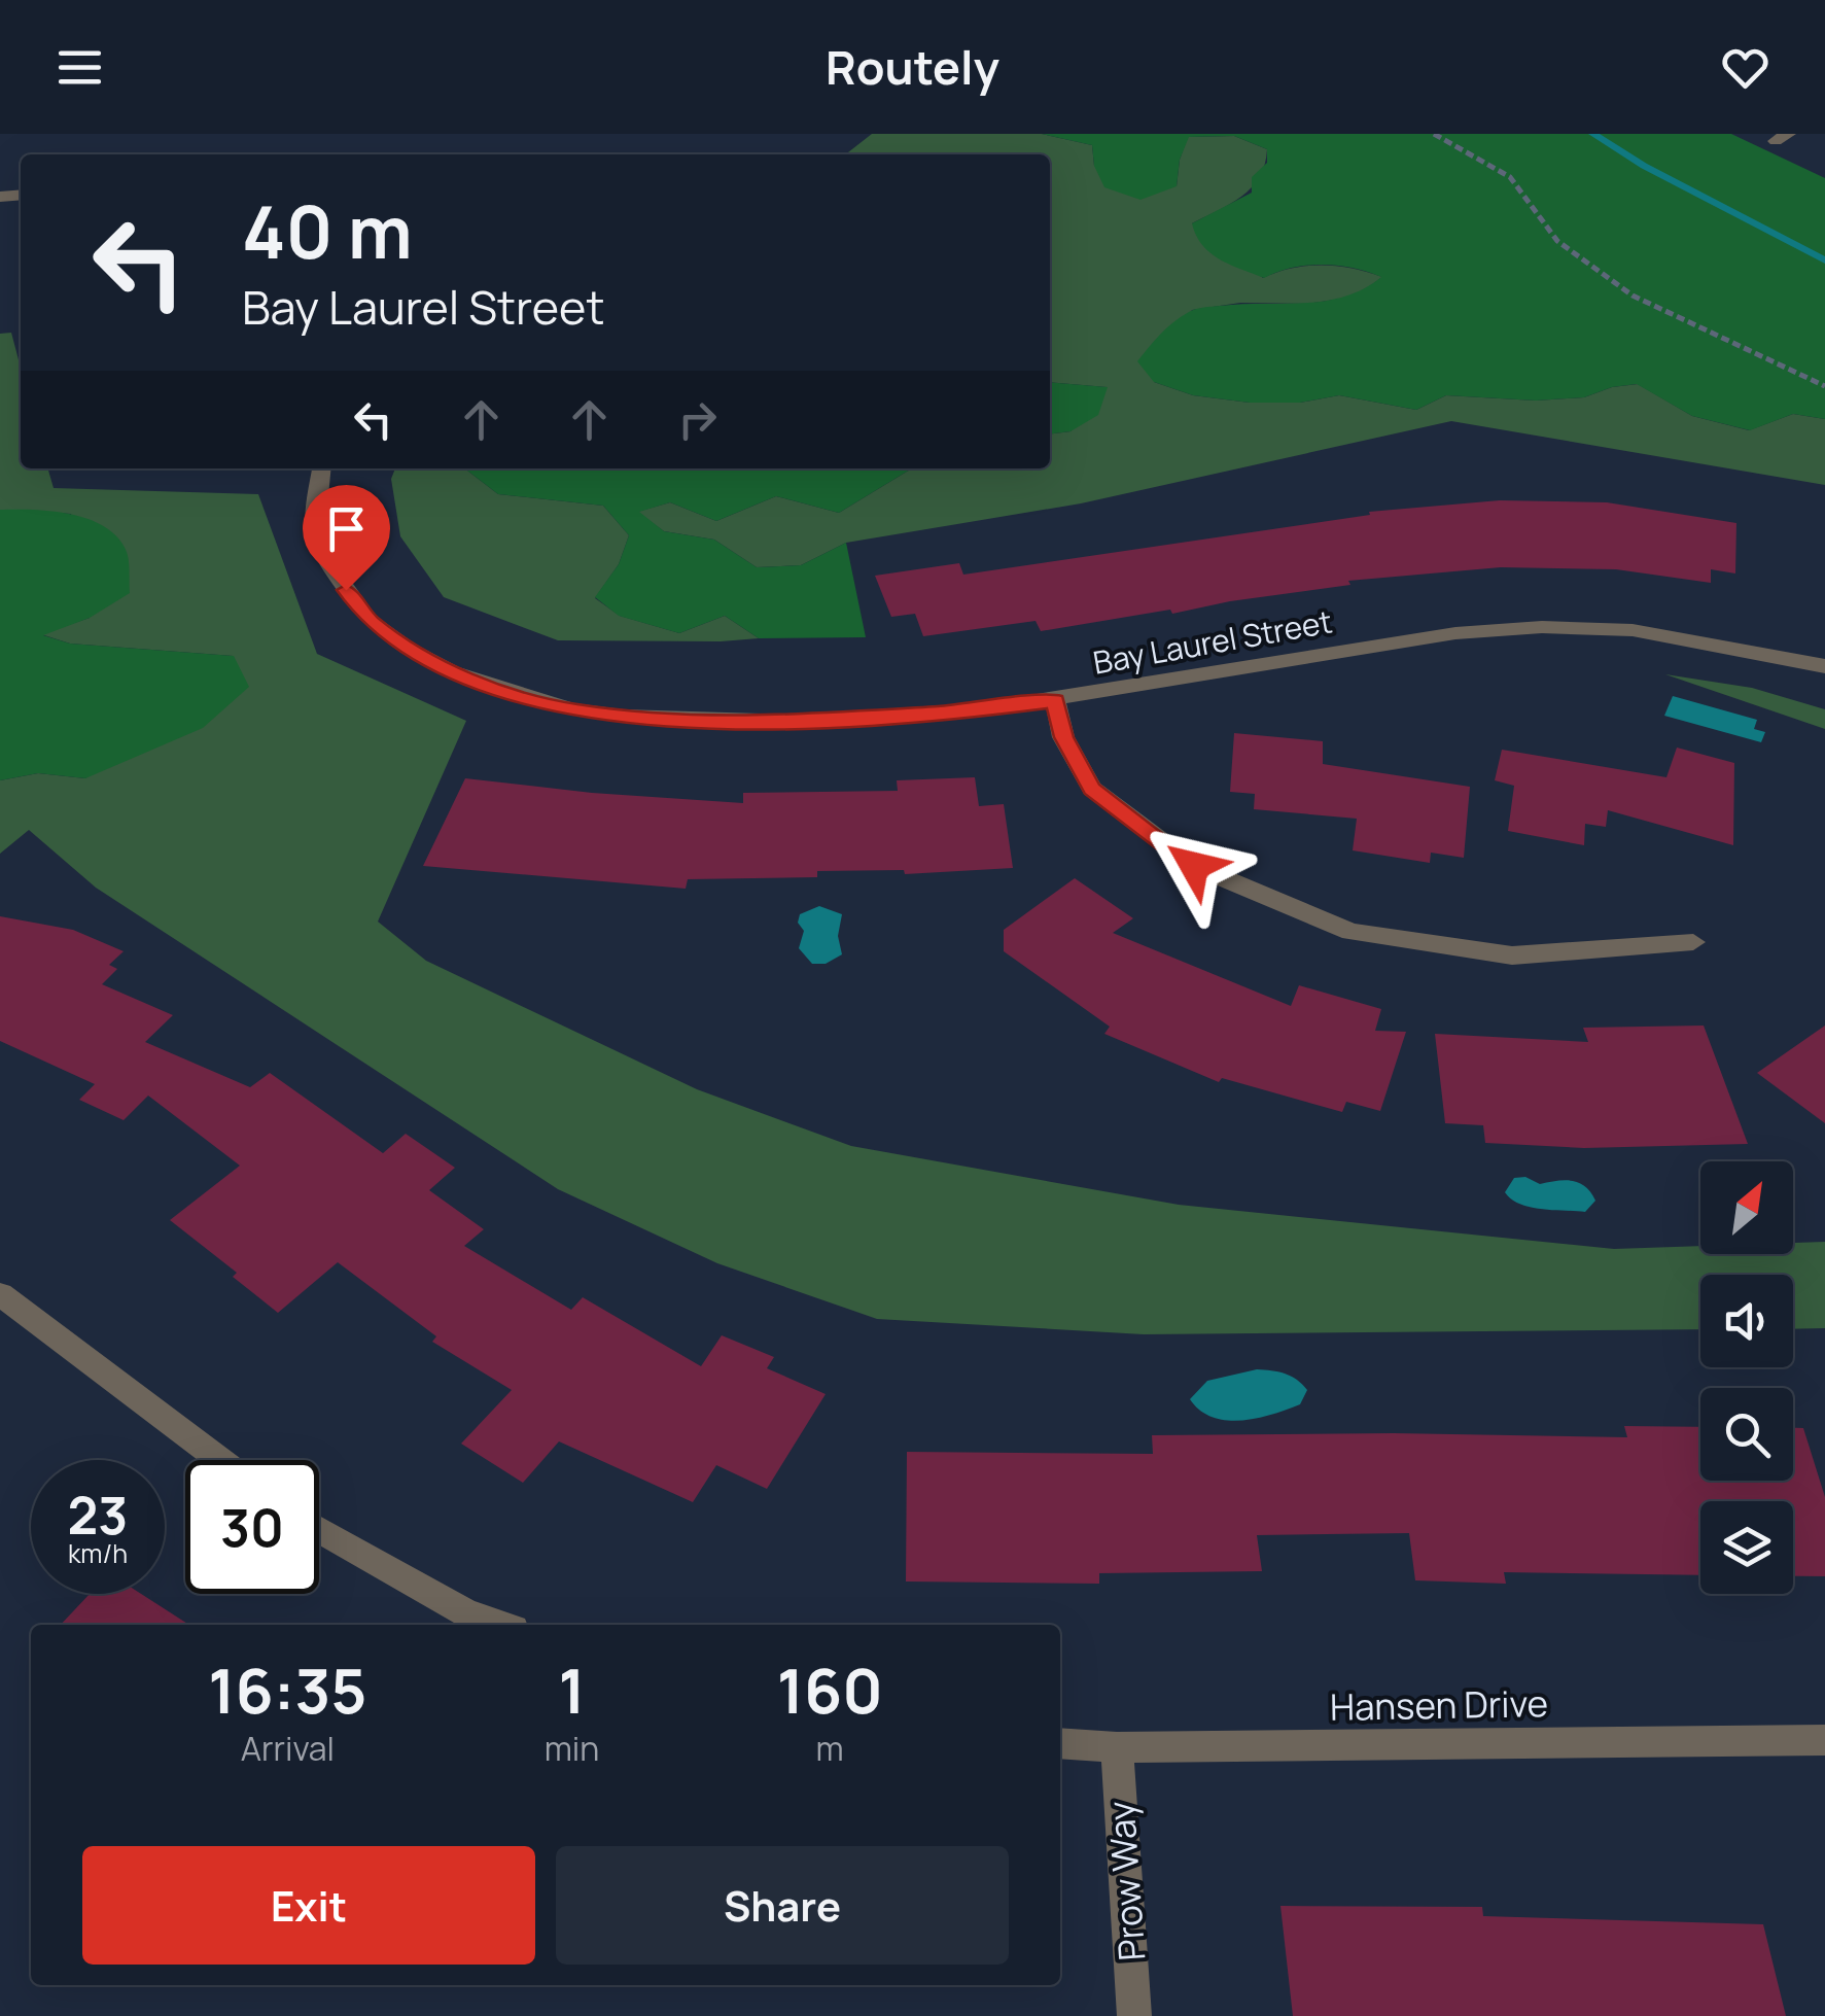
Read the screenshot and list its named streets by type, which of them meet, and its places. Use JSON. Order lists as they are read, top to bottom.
{
  "streets": {
    "street": ["Bay Laurel Street", "Hansen Drive", "Prow Way"]
  },
  "crossings": [
    ["Hansen Drive", "Prow Way"]
  ],
  "north": "top right",
  "page": {
    "header": "Routely",
    "turn": ["40 m", "Bay Laurel Street"],
    "speed": "23 km/h",
    "limit": "30",
    "eta": [
      "16:35",
      "Arrival",
      "1",
      "min",
      "160",
      "m"
    ],
    "buttons": ["Exit", "Share"]
  }
}
